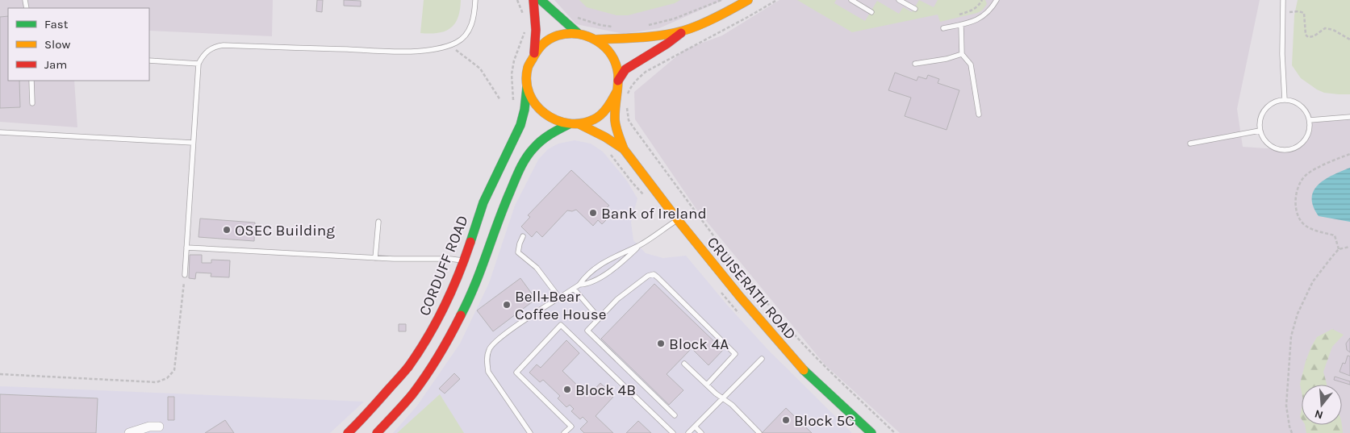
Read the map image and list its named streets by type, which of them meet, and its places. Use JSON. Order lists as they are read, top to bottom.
{
  "streets": {
    "main road": ["CORDUFF ROAD", "CRUISERATH ROAD"]
  },
  "crossings": [
    ["CORDUFF ROAD", "CRUISERATH ROAD"]
  ],
  "places": [
    "Bank of Ireland",
    "OSEC Building",
    "Bell+Bear Coffee House",
    "Block 4A",
    "Block 4B",
    "Block 5C"
  ],
  "legend": ["Fast", "Slow", "Jam"],
  "north": "bottom"
}
